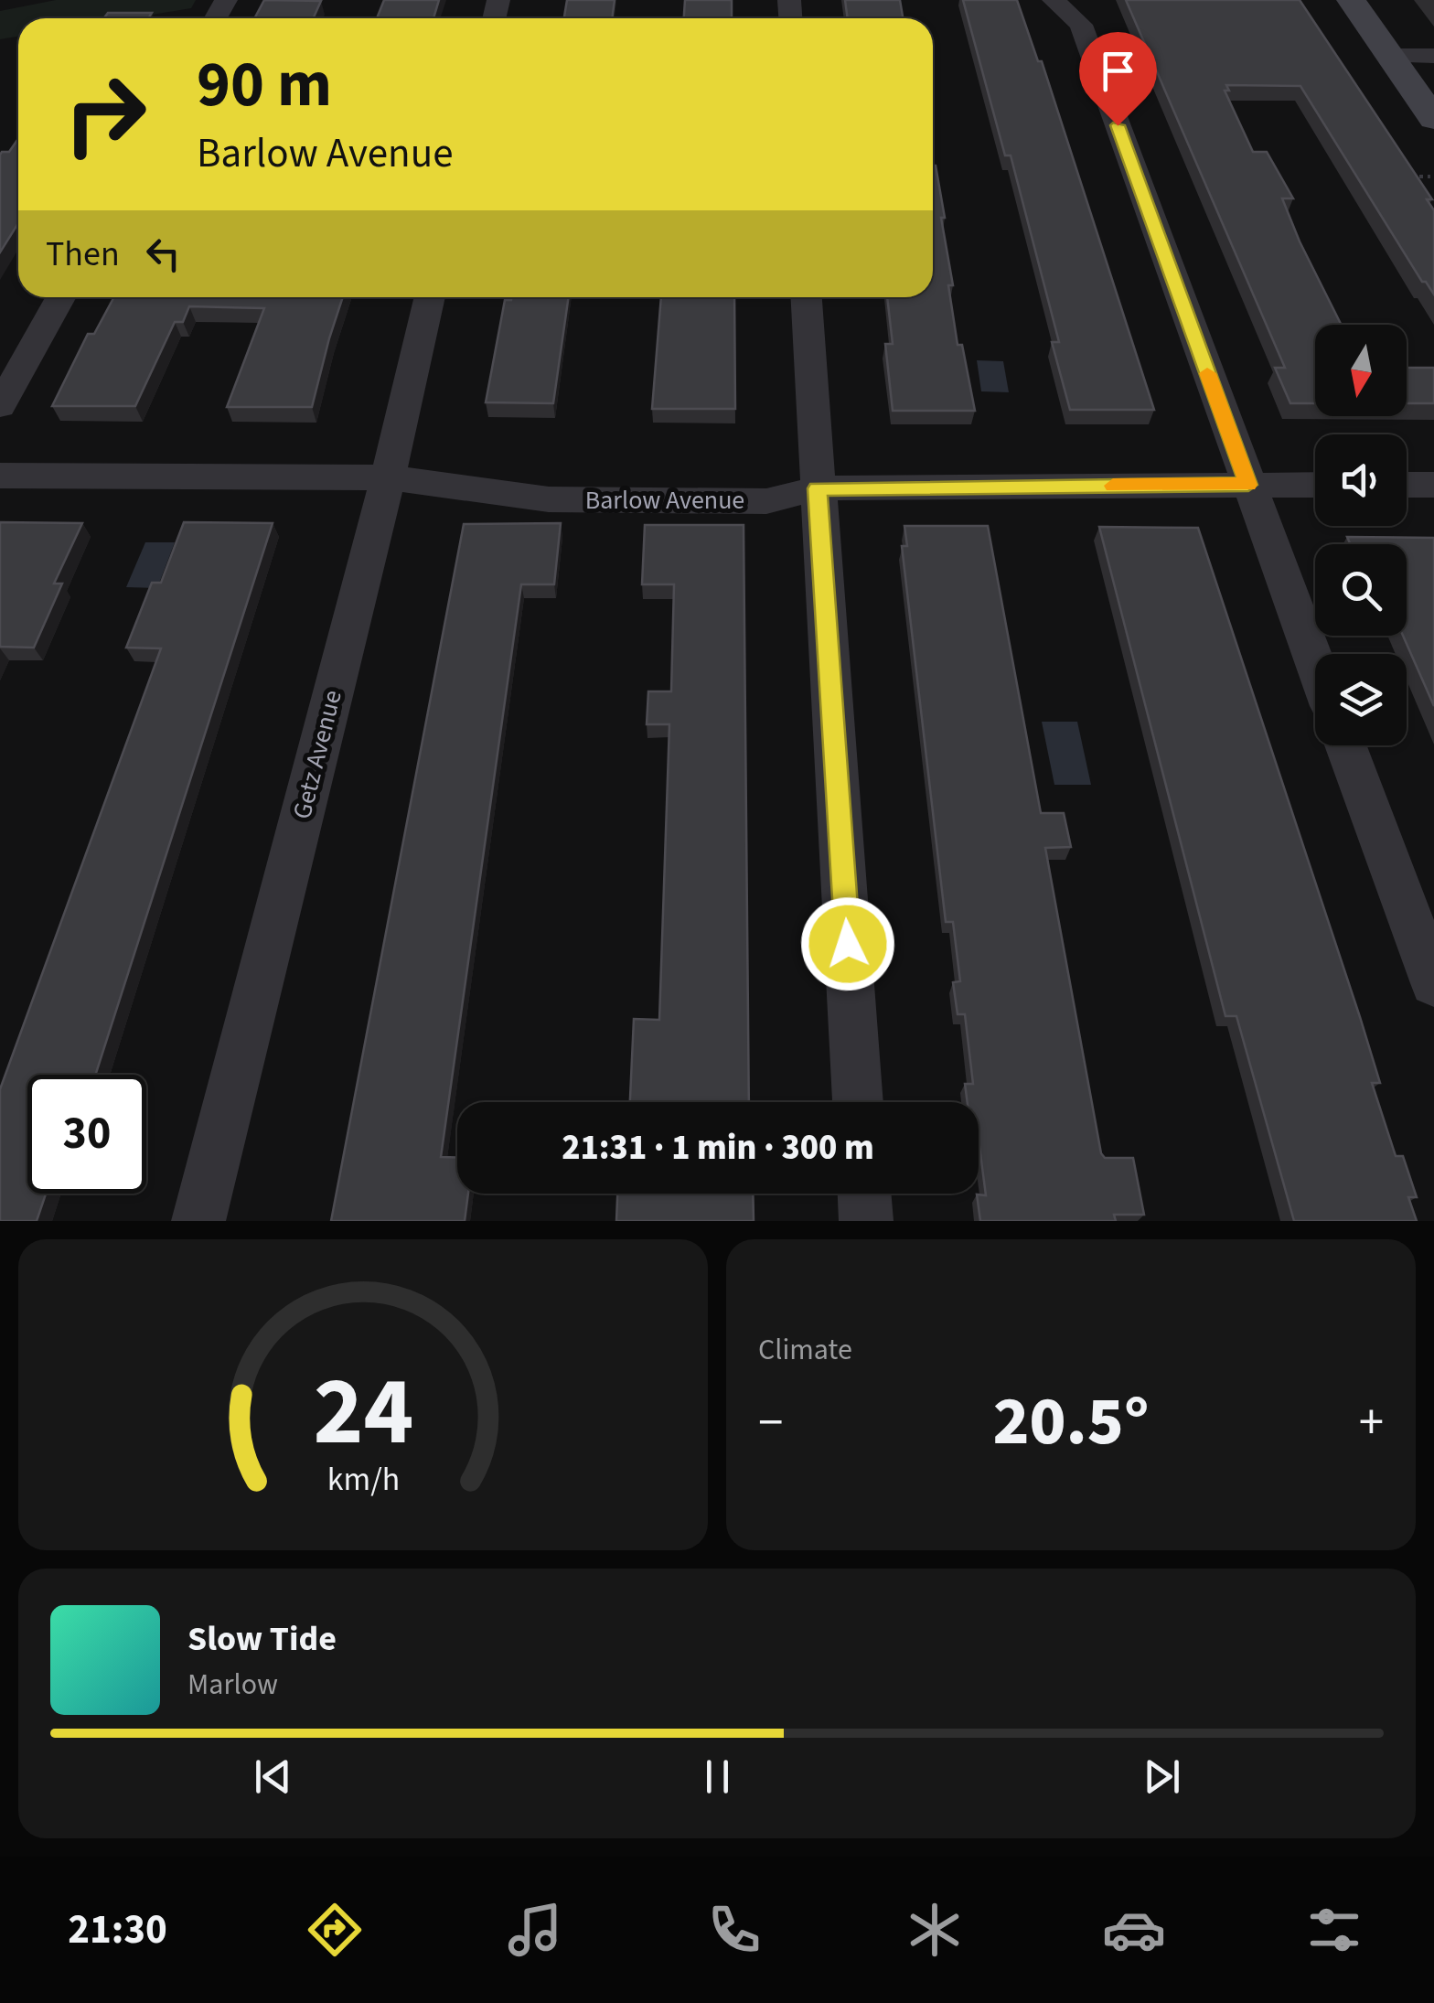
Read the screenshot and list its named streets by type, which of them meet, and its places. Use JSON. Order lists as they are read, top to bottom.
{
  "streets": {
    "street": ["Barlow Avenue", "Getz Avenue"]
  },
  "crossings": [
    ["Barlow Avenue", "Getz Avenue"]
  ],
  "north": "bottom",
  "page": {
    "turn": ["90 m", "Barlow Avenue"],
    "then": "Then",
    "limit": "30",
    "trip": "21:31 · 1 min · 300 m",
    "tile": "Climate",
    "heat": ["−", "20.5°", "+"],
    "song": ["Slow Tide", "Marlow"],
    "tabs": "21:30",
    "gauge": ["24", "km/h"]
  }
}
